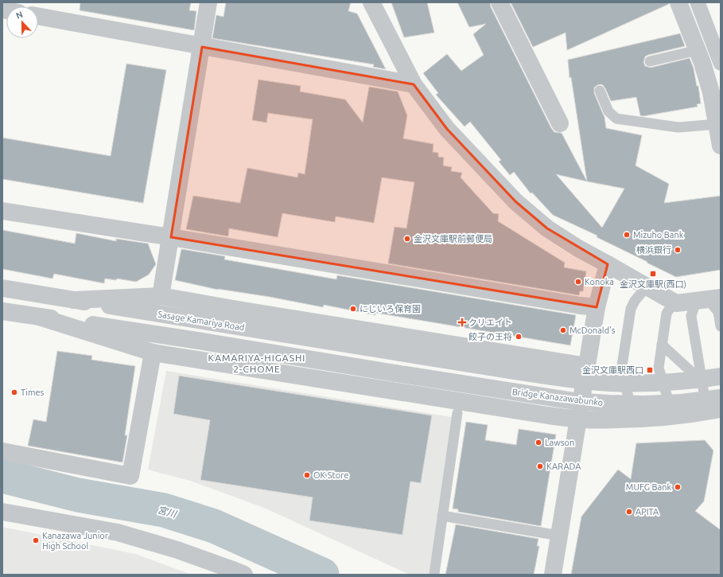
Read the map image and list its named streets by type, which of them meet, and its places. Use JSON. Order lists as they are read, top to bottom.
{
  "streets": {
    "street": ["Sasage Kamariya Road", "Bridge Kanazawabunko"]
  },
  "districts": ["KAMARIYA-HIGASHI 2-CHOME"],
  "water": ["宮川"],
  "places": {
    "other": [
      "Mizuho Bank",
      "金沢文庫駅前郵便局",
      "横浜銀行",
      "Konoka",
      "にじいろ保育園",
      "McDonald's",
      "餃子の王将",
      "Times",
      "Lawson",
      "KARADA",
      "OK Store",
      "MUFG Bank",
      "APITA",
      "Kanazawa Junior High School"
    ],
    "transit": ["金沢文庫駅(西口)", "金沢文庫駅西口"],
    "health": ["クリエイト"]
  },
  "north": "top"
}
